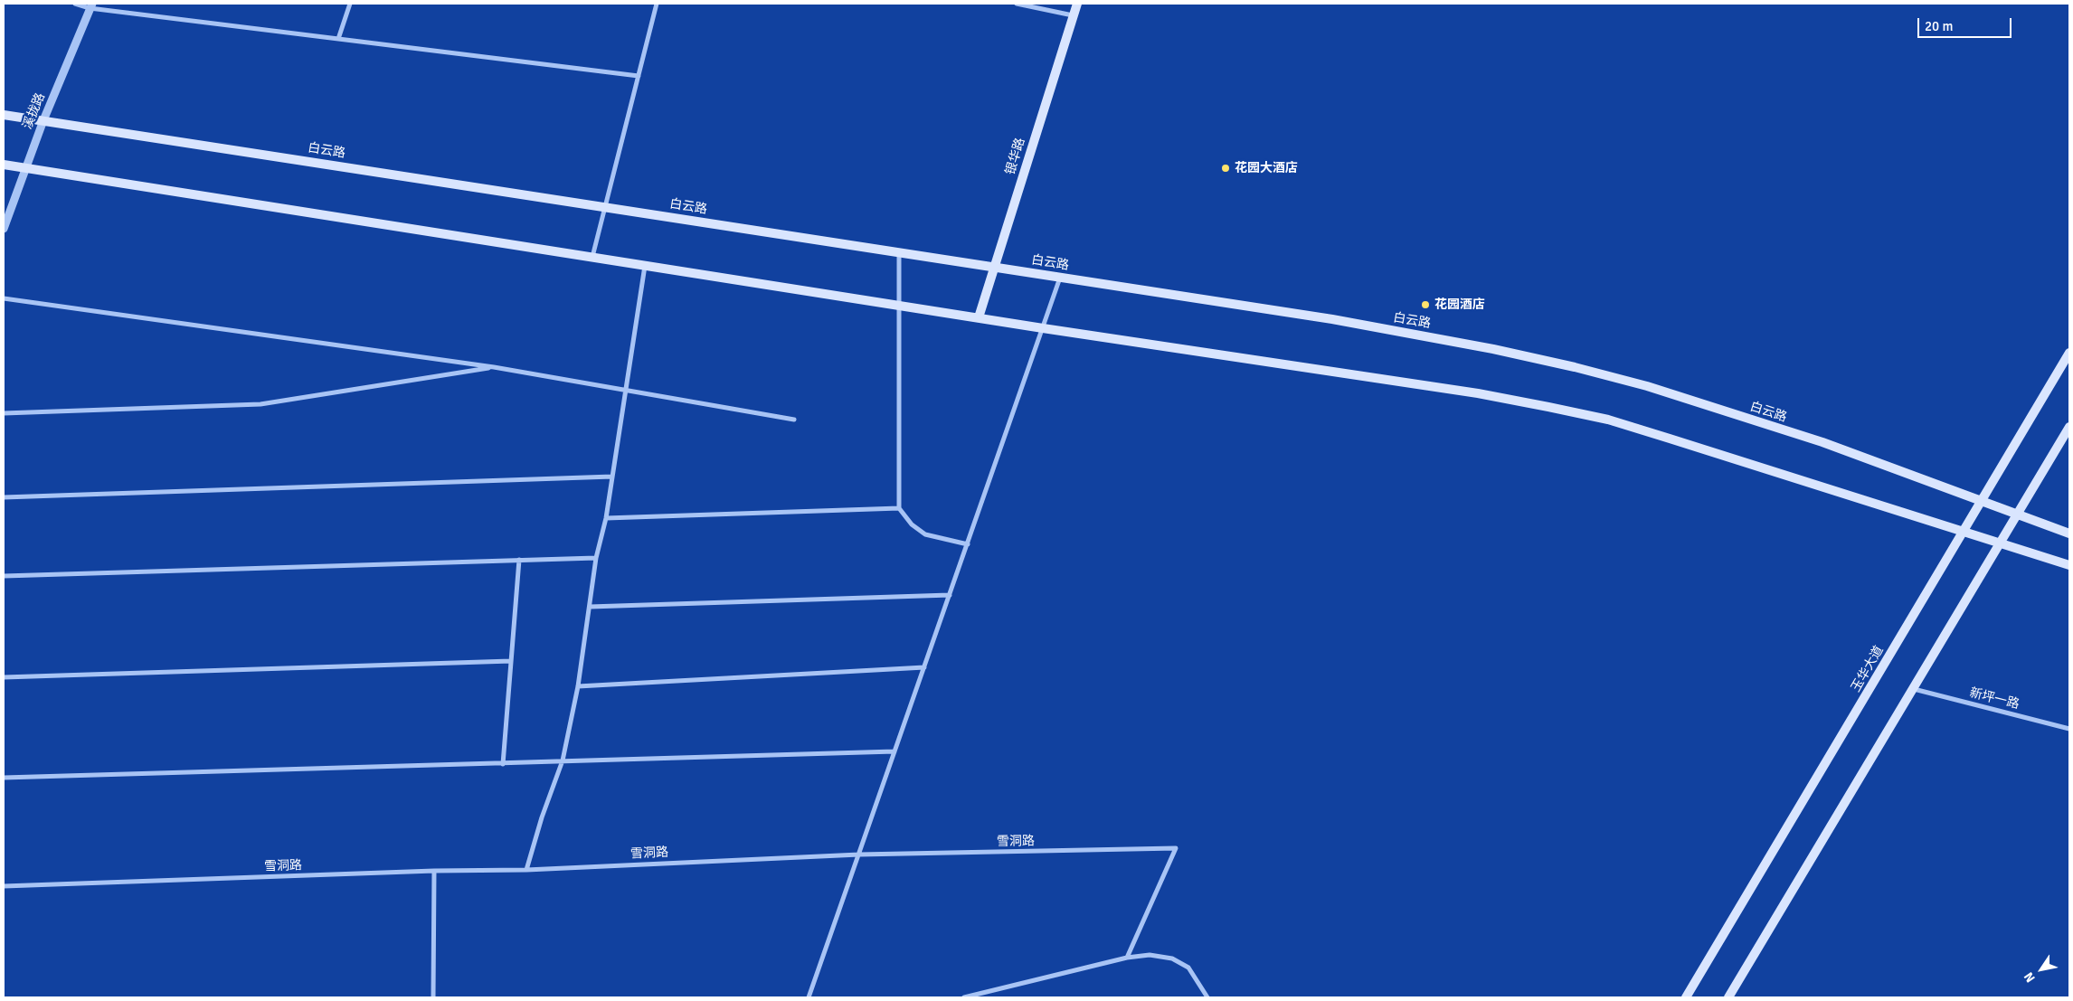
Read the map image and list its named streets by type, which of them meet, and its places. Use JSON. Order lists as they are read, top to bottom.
{
  "streets": {
    "main road": ["白云路", "银华路", "玉华大道"],
    "street": ["溪拢路", "新坪一路", "雪洞路"]
  },
  "crossings": [
    ["溪拢路", "白云路"],
    ["白云路", "银华路"],
    ["白云路", "玉华大道"]
  ],
  "places": ["花园大酒店", "花园酒店"],
  "scale_bar": "20 m",
  "north": "bottom left"
}
